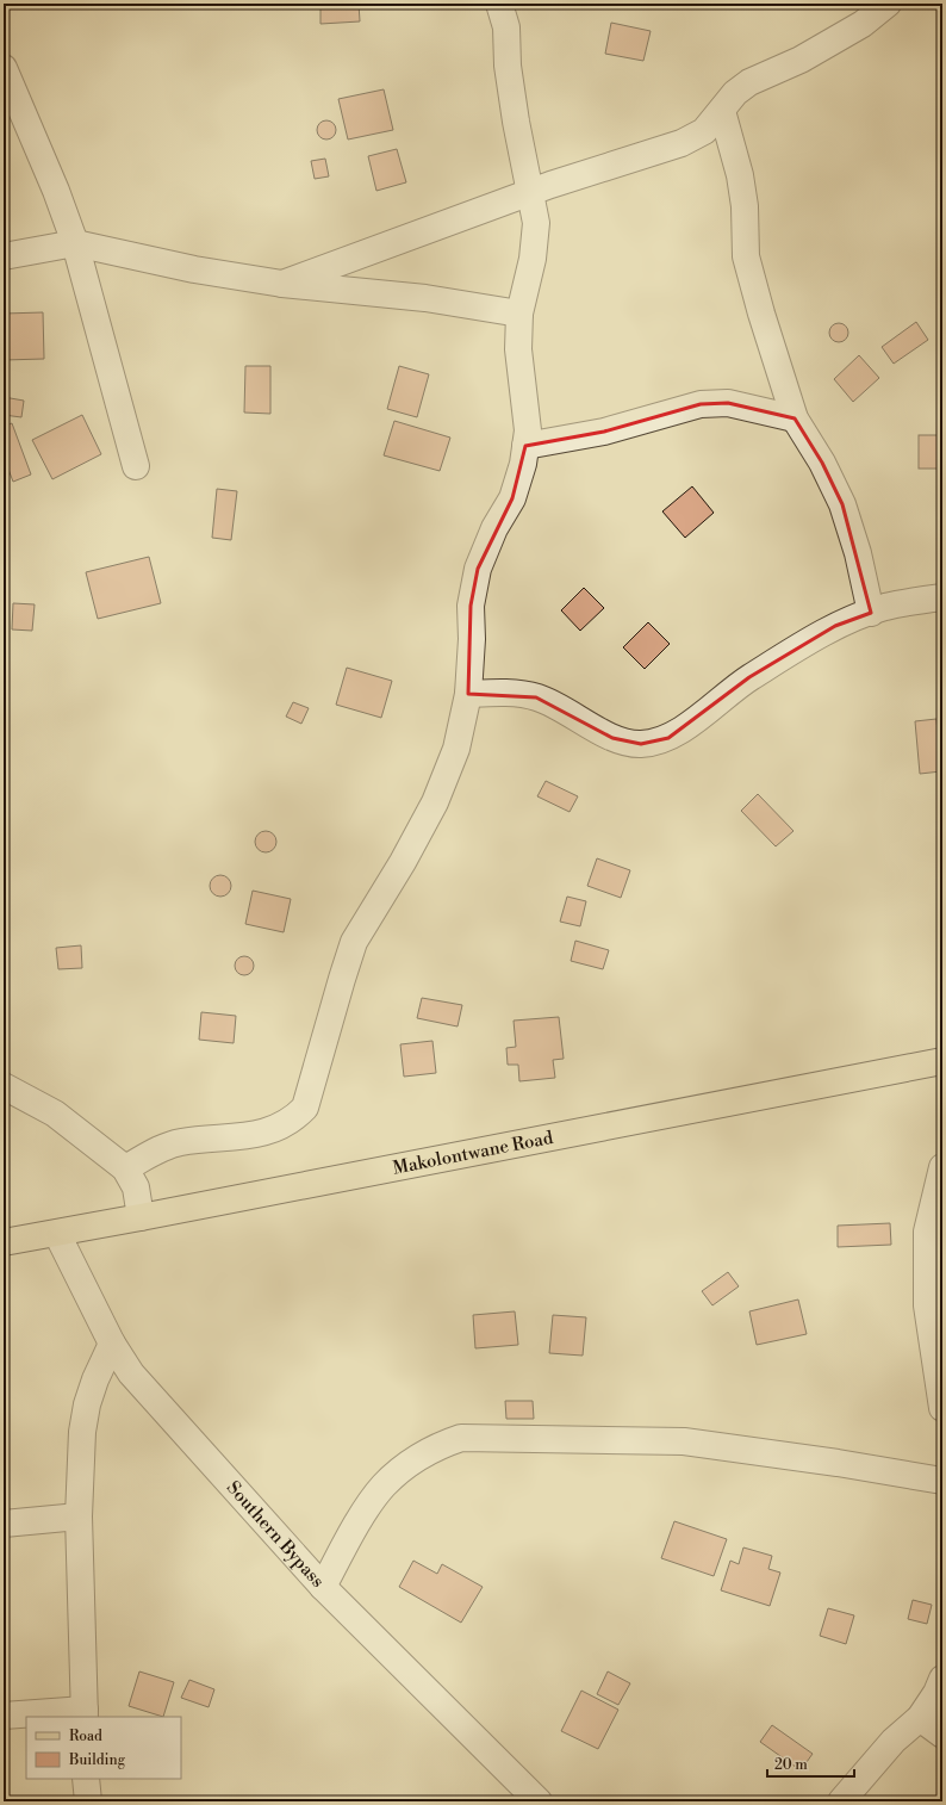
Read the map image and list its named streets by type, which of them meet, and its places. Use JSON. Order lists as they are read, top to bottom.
{
  "streets": {
    "main road": ["Makolontwane Road"],
    "street": ["Southern Bypass"]
  },
  "crossings": [
    ["Makolontwane Road", "Southern Bypass"]
  ],
  "legend": ["Road", "Building"],
  "scale_bar": "20 m"
}
